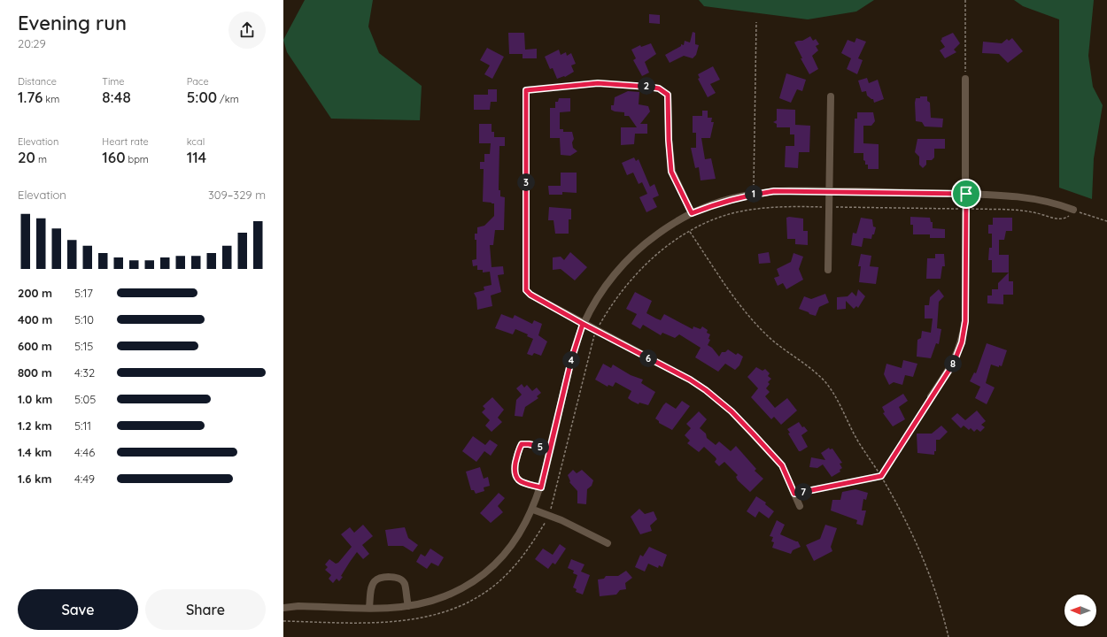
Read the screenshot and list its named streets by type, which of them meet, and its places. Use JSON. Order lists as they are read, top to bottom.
{
  "north": "left",
  "page": {
    "heading": ["Evening run", "20:29"],
    "stats": [
      ["Distance", "1.76 km"],
      ["Time", "8:48"],
      ["Pace", "5:00 /km"],
      ["Elevation", "20 m"],
      ["Heart rate", "160 bpm"],
      ["kcal", "114"]
    ],
    "pins": [
      "2",
      "3",
      "1",
      "6",
      "4",
      "8",
      "5",
      "7"
    ],
    "chart": ["Elevation", "309–329 m"],
    "list": [
      {
        "name": "200 m",
        "note": "5:17"
      },
      {
        "name": "400 m",
        "note": "5:10"
      },
      {
        "name": "600 m",
        "note": "5:15"
      },
      {
        "name": "800 m",
        "note": "4:32"
      },
      {
        "name": "1.0 km",
        "note": "5:05"
      },
      {
        "name": "1.2 km",
        "note": "5:11"
      },
      {
        "name": "1.4 km",
        "note": "4:46"
      },
      {
        "name": "1.6 km",
        "note": "4:49"
      }
    ],
    "buttons": ["Save", "Share"]
  }
}
